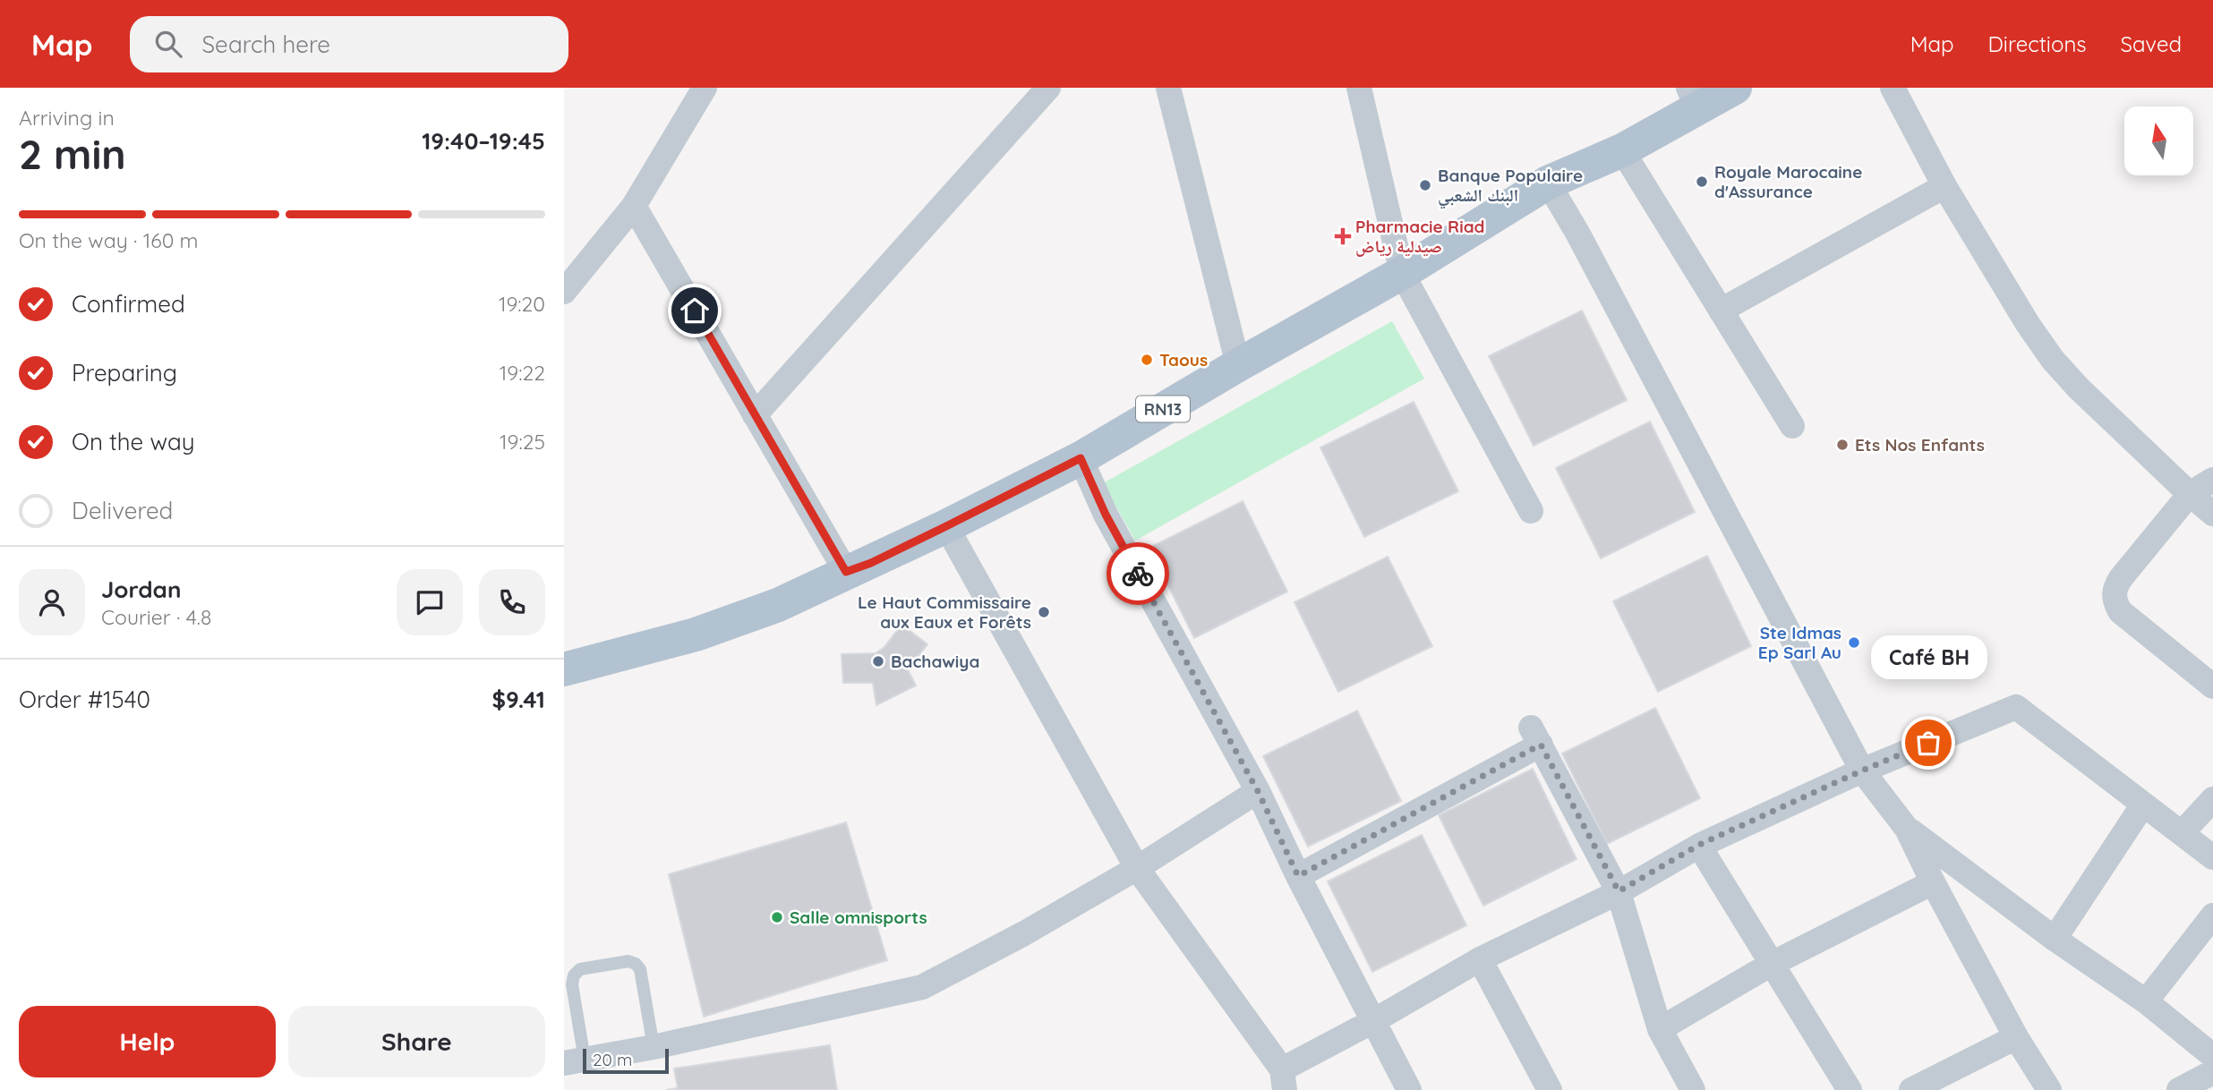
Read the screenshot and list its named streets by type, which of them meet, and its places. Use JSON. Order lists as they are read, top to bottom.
{
  "streets": {
    "main road": ["RN13"]
  },
  "places": {
    "other": [
      "Royale Marocaine d'Assurance",
      "Banque Populaire البنك الشعبي",
      "Taous",
      "Ets Nos Enfants",
      "Le Haut Commissaire aux Eaux et Forêts",
      "Ste Idmas Ep Sarl Au",
      "Bachawiya",
      "Café BH",
      "Salle omnisports"
    ],
    "health": ["Pharmacie Riad صيدلية رياض"]
  },
  "scale_bar": "20 m",
  "north": "top",
  "page": {
    "header": "Map",
    "search": "Search here",
    "nav": ["Map", "Directions", "Saved"],
    "heading": ["2 min", "Arriving in", "19:40–19:45"],
    "panel": [
      "Jordan",
      "Courier · 4.8",
      "Order #1540",
      "$9.41"
    ],
    "bar": "On the way · 160 m",
    "list": [
      ["Confirmed", "19:20"],
      ["Preparing", "19:22"],
      ["On the way", "19:25"],
      "Delivered"
    ],
    "bubble": "Café BH",
    "buttons": ["Help", "Share"],
    "scale": "20 m"
  }
}
